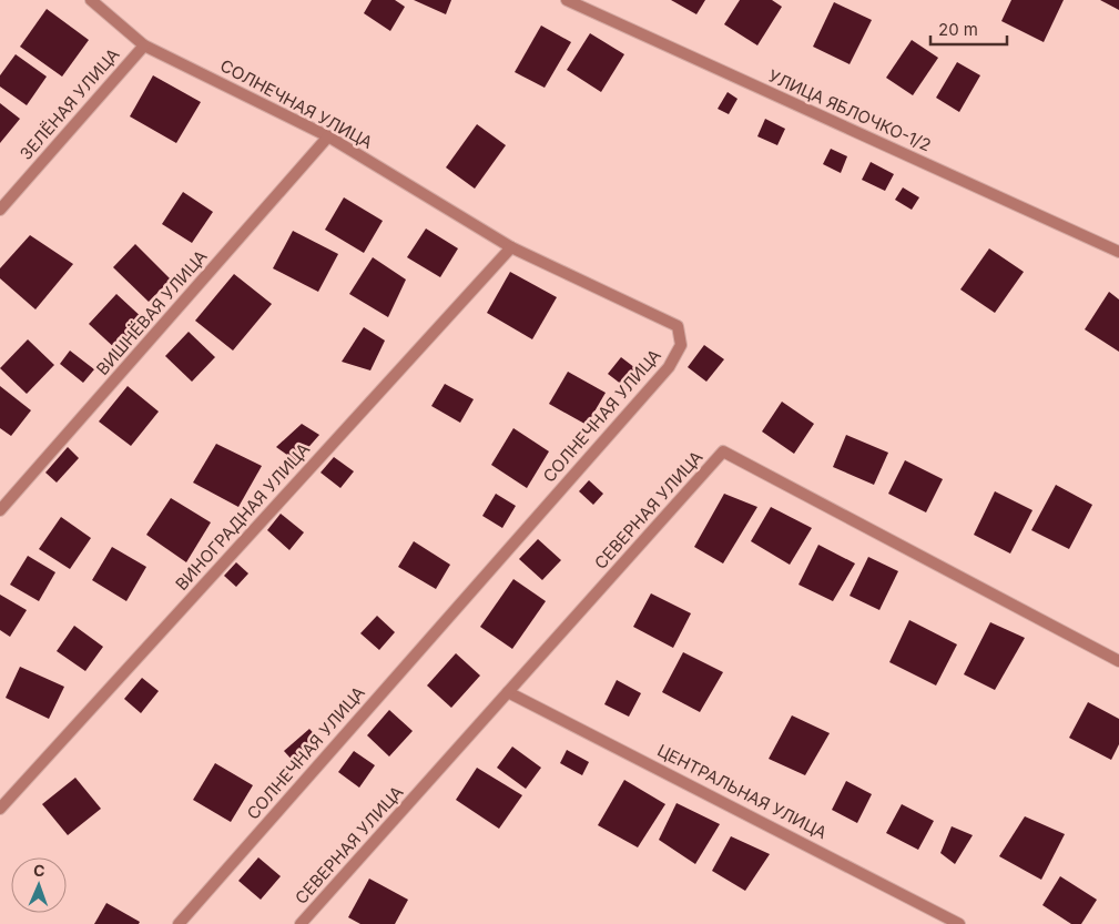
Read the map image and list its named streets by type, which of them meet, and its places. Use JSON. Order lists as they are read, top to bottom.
{
  "streets": {
    "street": [
      "ЗЕЛЁНАЯ УЛИЦА",
      "СОЛНЕЧНАЯ УЛИЦА",
      "УЛИЦА ЯБЛОЧКО-1/2",
      "ВИШНЁВАЯ УЛИЦА",
      "СЕВЕРНАЯ УЛИЦА",
      "ВИНОГРАДНАЯ УЛИЦА",
      "ЦЕНТРАЛЬНАЯ УЛИЦА"
    ]
  },
  "crossings": [
    ["ЗЕЛЁНАЯ УЛИЦА", "СОЛНЕЧНАЯ УЛИЦА"],
    ["СОЛНЕЧНАЯ УЛИЦА", "ВИШНЁВАЯ УЛИЦА"],
    ["СОЛНЕЧНАЯ УЛИЦА", "ВИНОГРАДНАЯ УЛИЦА"],
    ["СЕВЕРНАЯ УЛИЦА", "ЦЕНТРАЛЬНАЯ УЛИЦА"]
  ],
  "scale_bar": "20 m",
  "north": "top"
}
